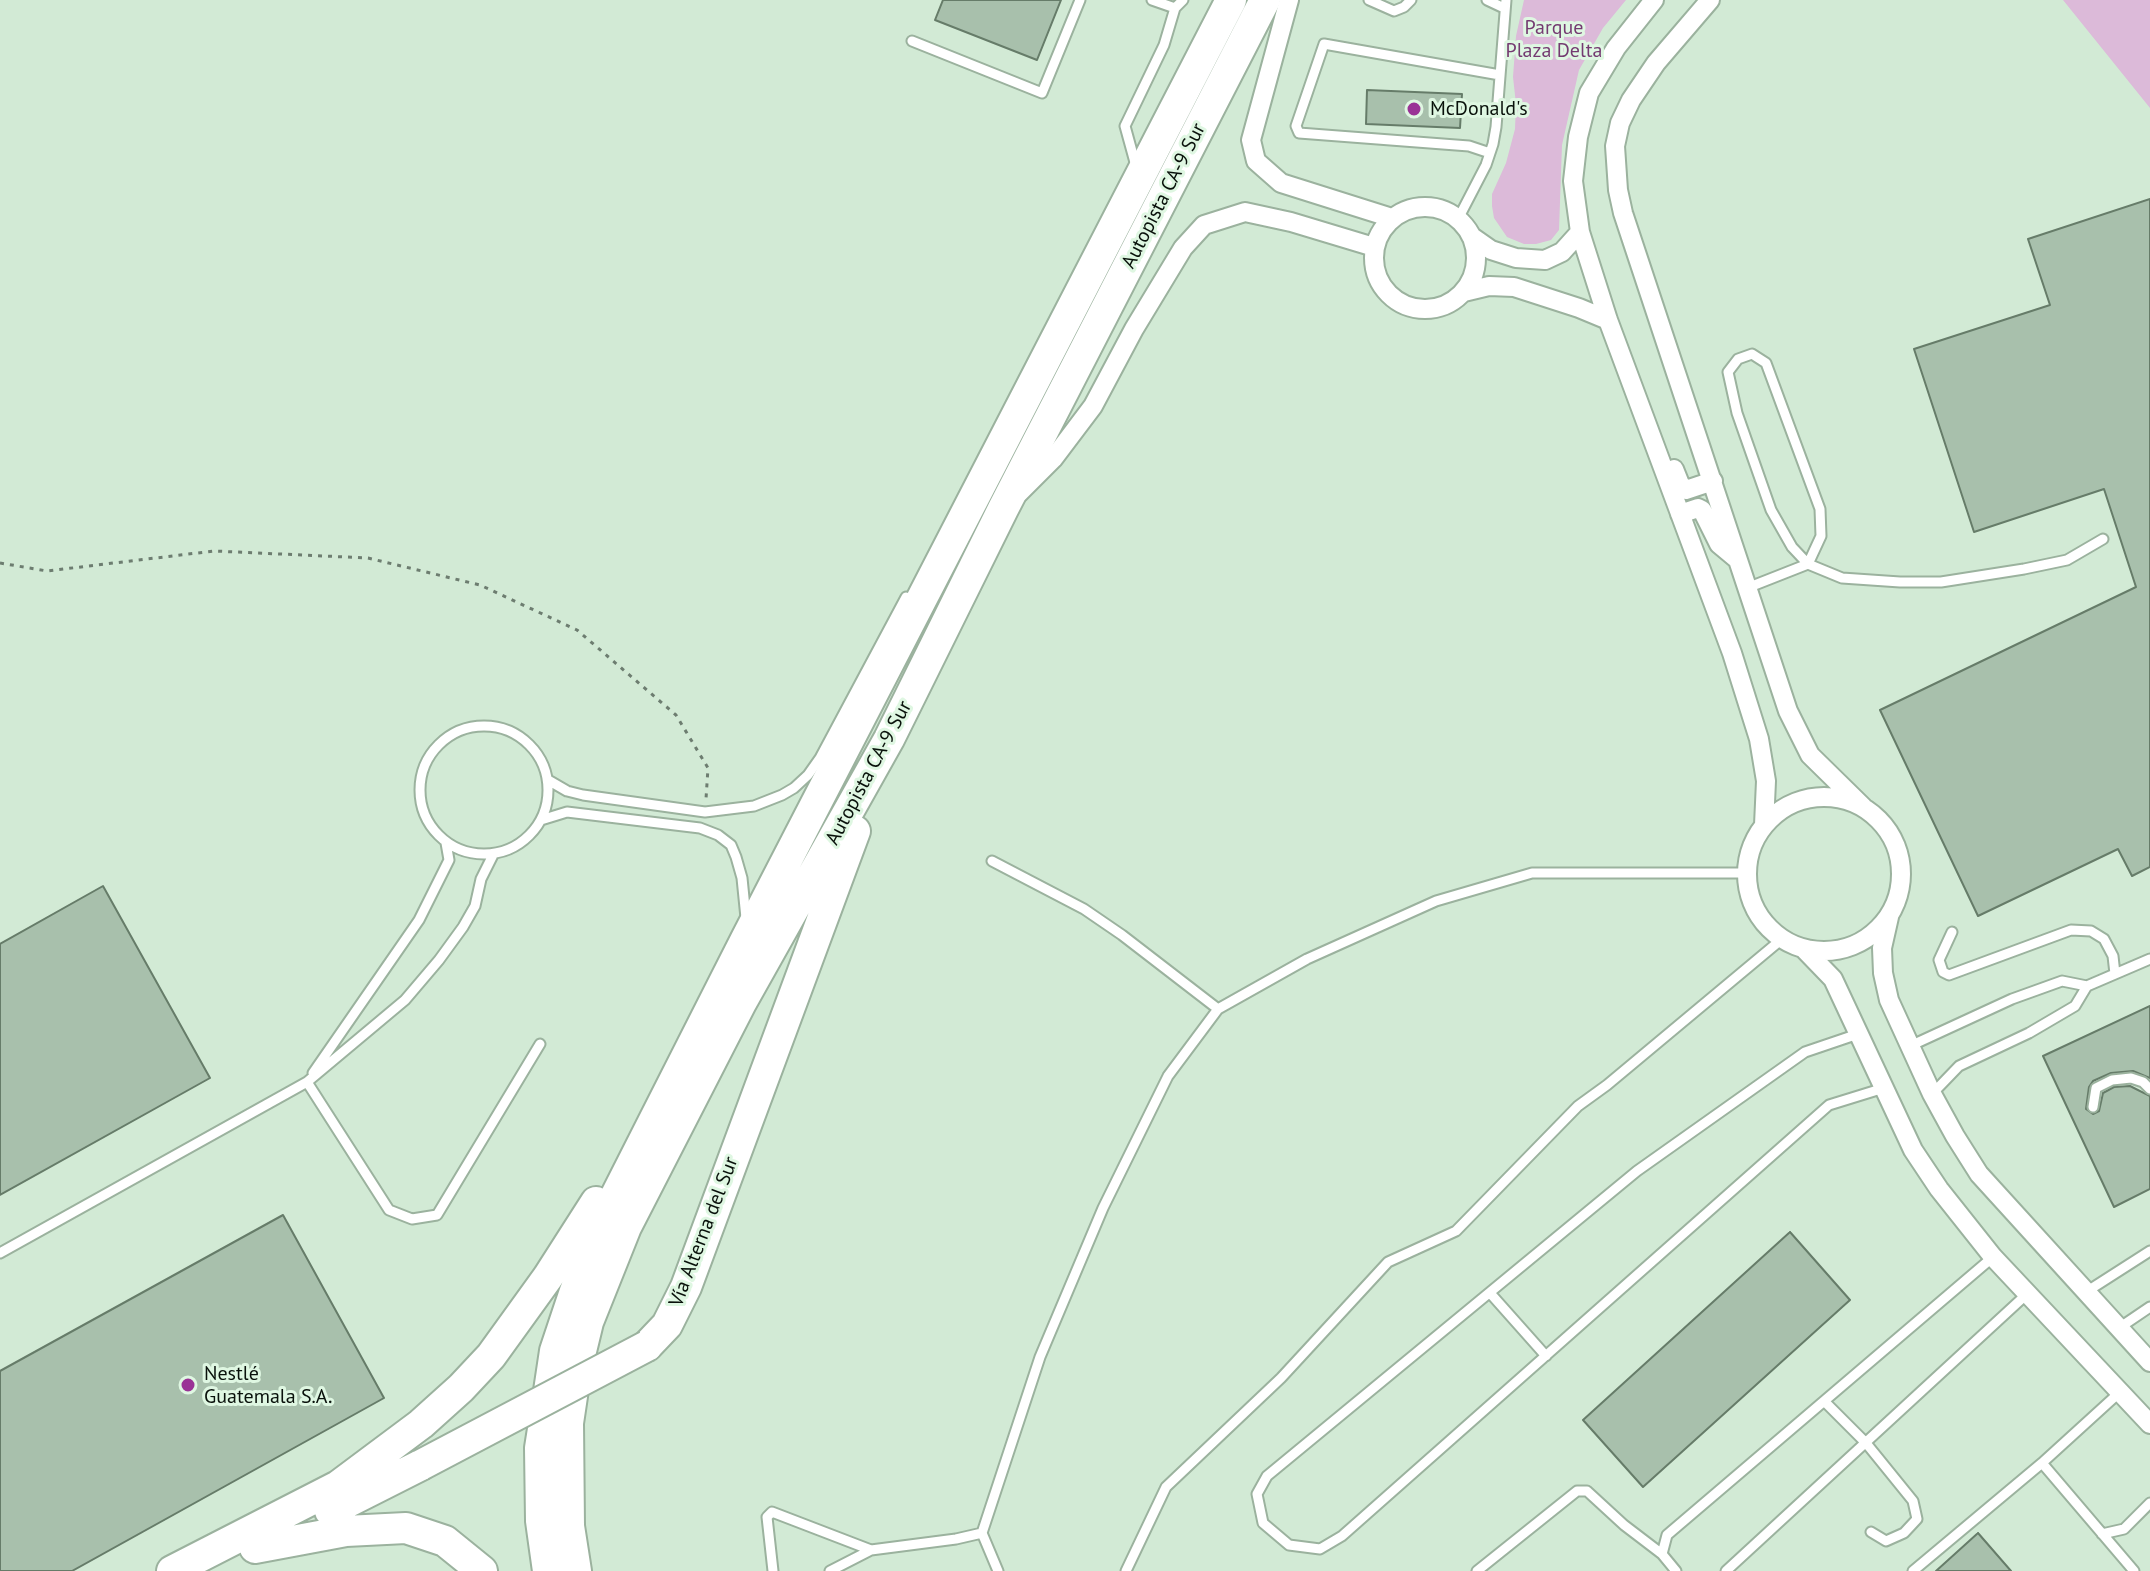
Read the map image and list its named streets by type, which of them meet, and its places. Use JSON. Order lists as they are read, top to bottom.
{
  "streets": {
    "highway": ["Autopista CA-9 Sur", "Vía Alterna del Sur"]
  },
  "crossings": [
    ["Autopista CA-9 Sur", "Vía Alterna del Sur"]
  ],
  "parks": ["Parque Plaza Delta"],
  "places": ["McDonald's", "Nestlé Guatemala S.A."]
}
